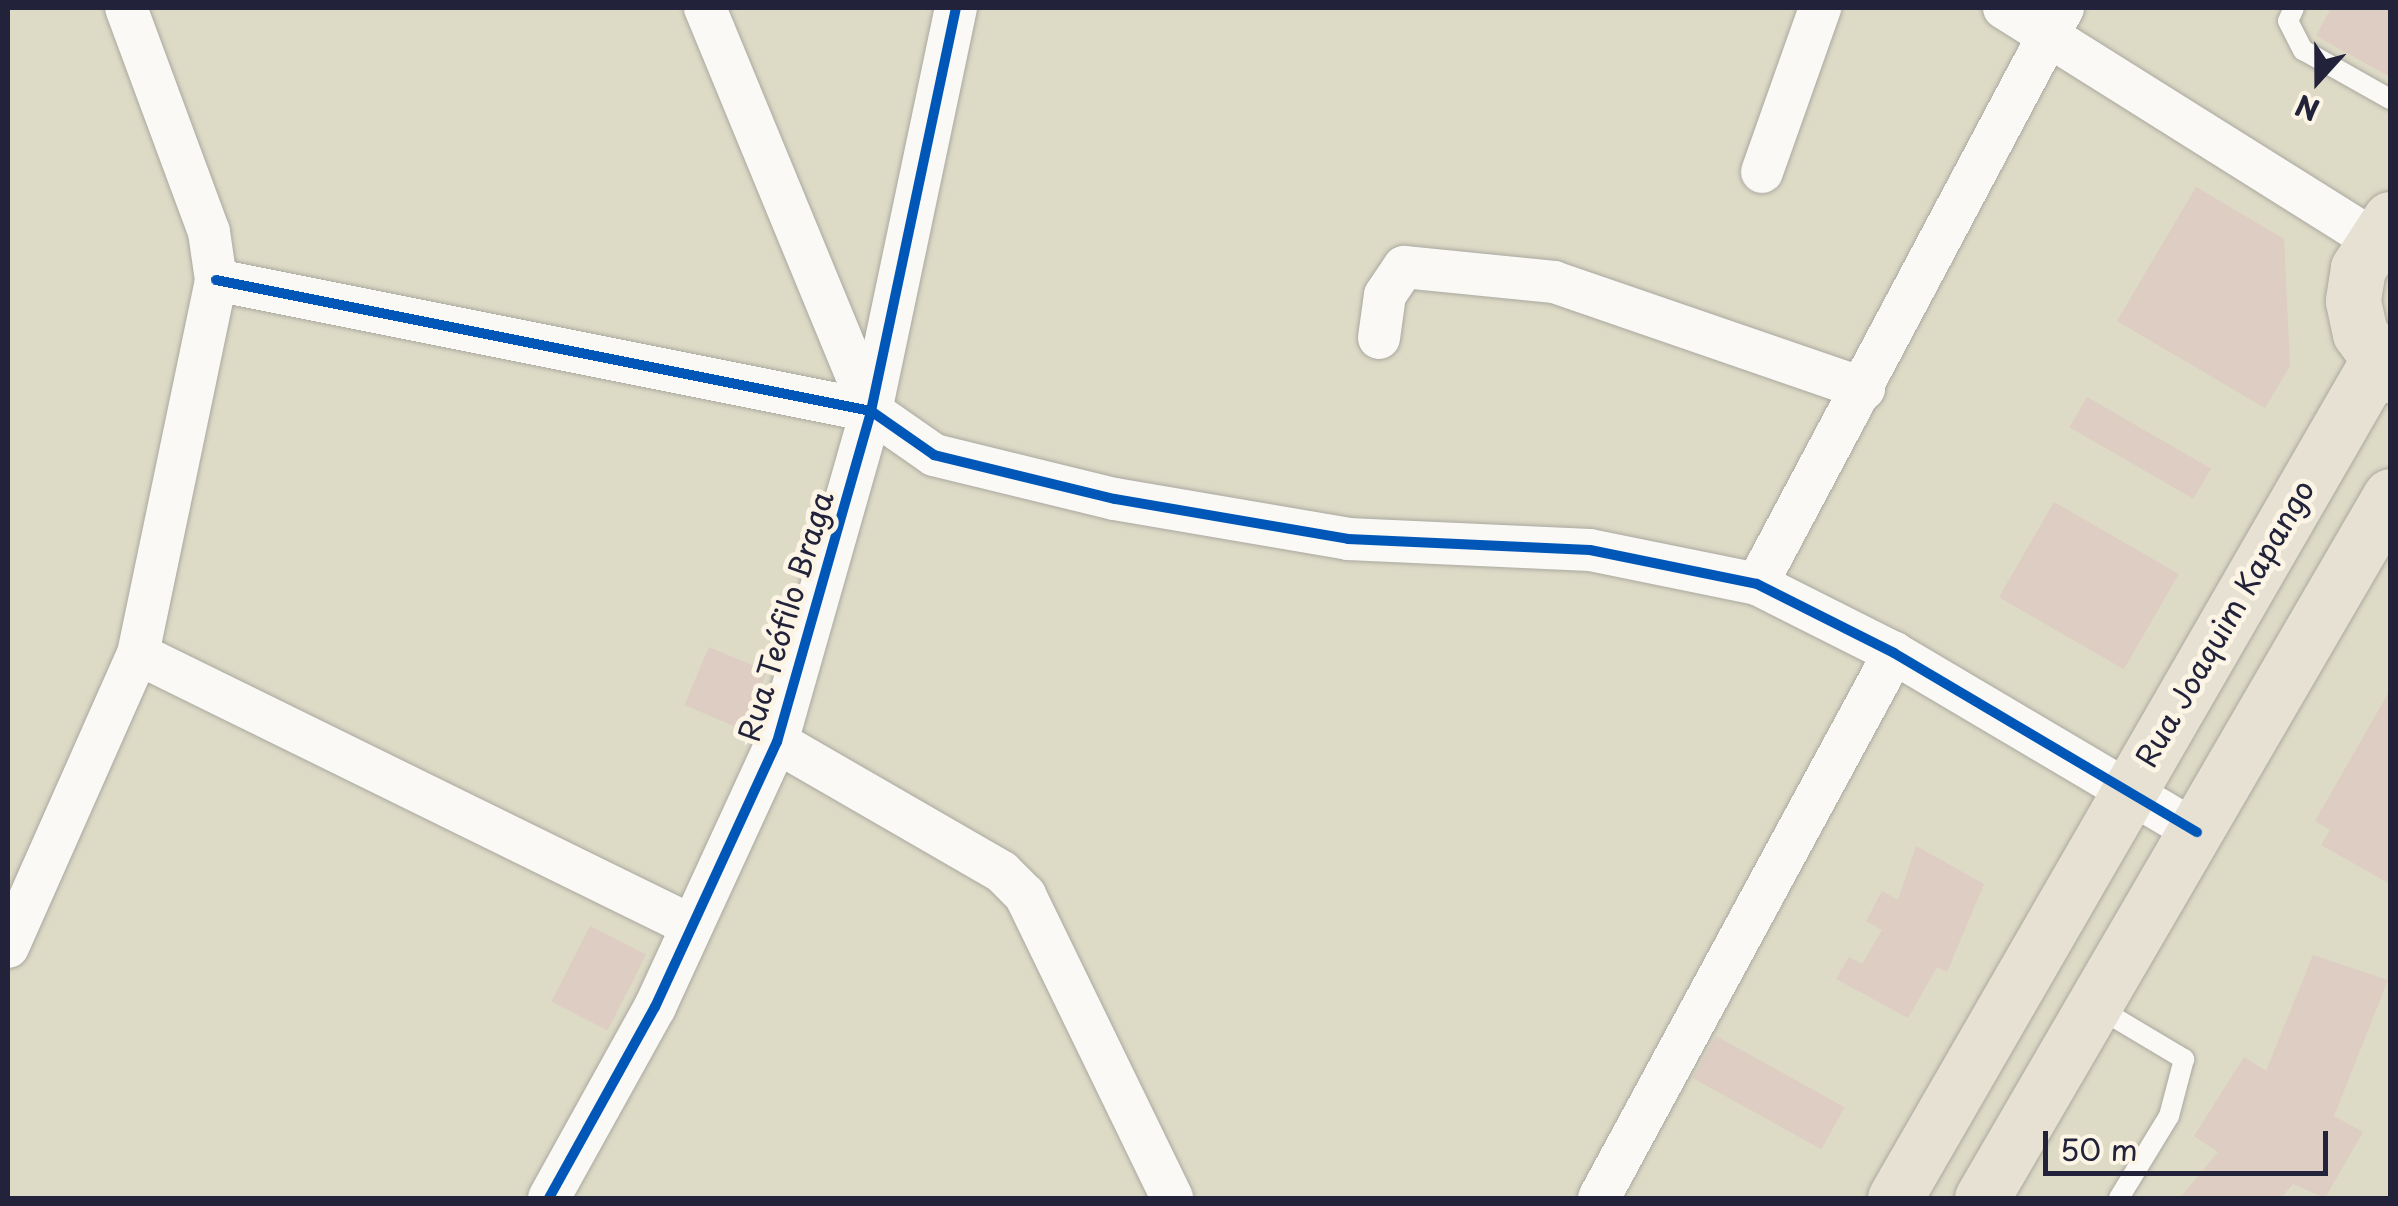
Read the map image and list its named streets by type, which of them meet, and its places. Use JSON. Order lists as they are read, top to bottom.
{
  "streets": {
    "main road": ["Rua Joaquim Kapango"],
    "street": ["Rua Teófilo Braga"]
  },
  "scale_bar": "50 m",
  "north": "bottom"
}
